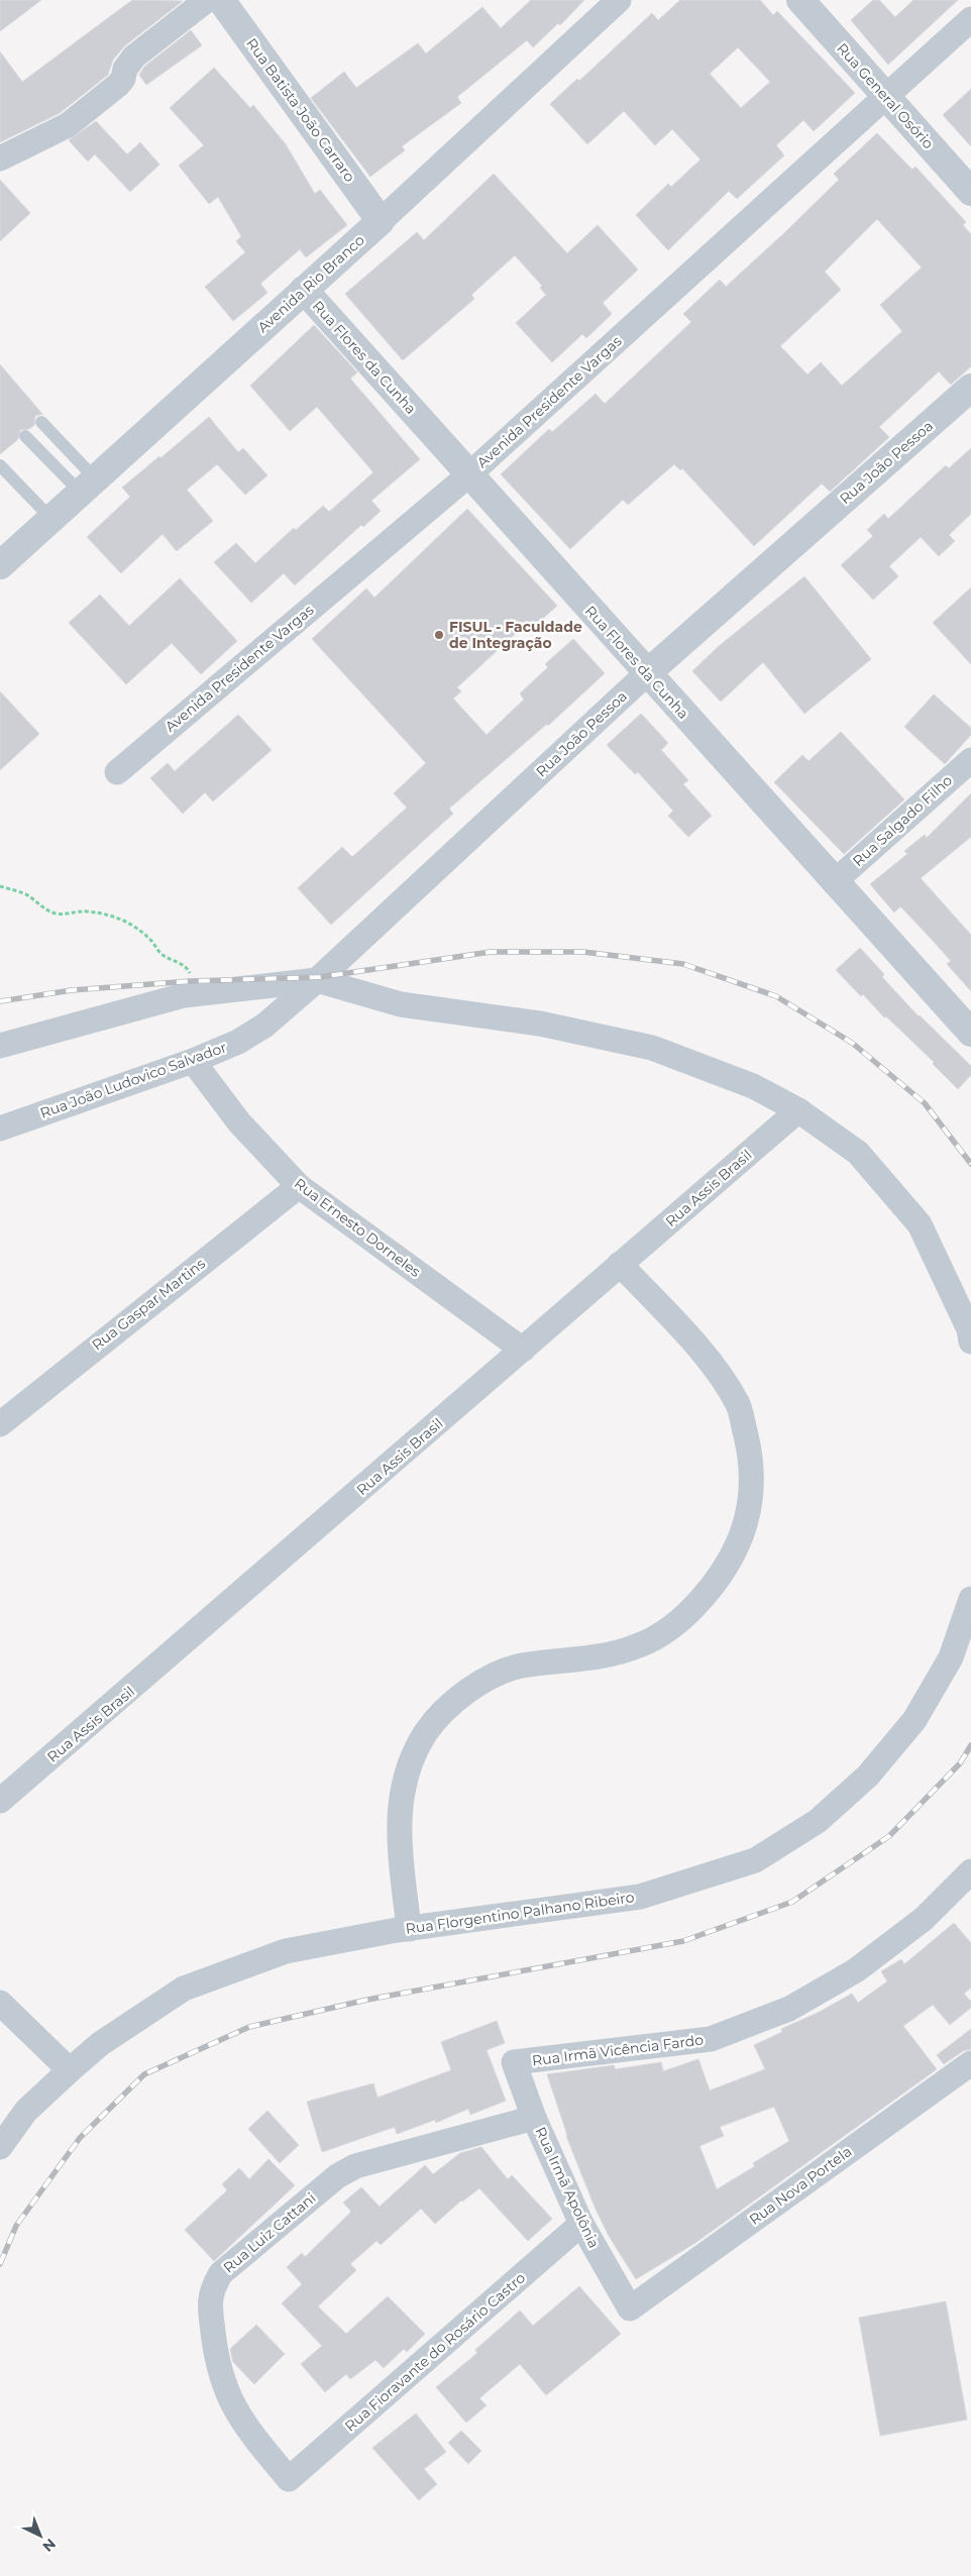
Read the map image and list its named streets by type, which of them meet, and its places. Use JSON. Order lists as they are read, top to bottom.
{
  "streets": {
    "street": [
      "Rua General Osório",
      "Rua Batista João Carraro",
      "Avenida Rio Branco",
      "Rua Flores da Cunha",
      "Avenida Presidente Vargas",
      "Rua João Pessoa",
      "Rua Salgado Filho",
      "Rua João Ludovico Salvador",
      "Rua Assis Brasil",
      "Rua Ernesto Dorneles",
      "Rua Gaspar Martins",
      "Rua Florgentino Palhano Ribeiro",
      "Rua Irmã Vicência Fardo",
      "Rua Nova Portela",
      "Rua Irmã Apolônia",
      "Rua Luiz Cattani",
      "Rua Fioravante do Rosário Castro"
    ]
  },
  "crossings": [
    ["Rua General Osório", "Avenida Presidente Vargas"],
    ["Rua Batista João Carraro", "Avenida Rio Branco"],
    ["Avenida Rio Branco", "Rua Flores da Cunha"],
    ["Rua Flores da Cunha", "Avenida Presidente Vargas"],
    ["Rua Flores da Cunha", "Rua João Pessoa"],
    ["Rua Flores da Cunha", "Rua Salgado Filho"],
    ["Rua João Pessoa", "Rua João Ludovico Salvador"],
    ["Rua João Ludovico Salvador", "Rua Ernesto Dorneles"],
    ["Rua Assis Brasil", "Rua Ernesto Dorneles"],
    ["Rua Ernesto Dorneles", "Rua Gaspar Martins"],
    ["Rua Irmã Vicência Fardo", "Rua Irmã Apolônia"],
    ["Rua Nova Portela", "Rua Irmã Apolônia"],
    ["Rua Irmã Apolônia", "Rua Luiz Cattani"],
    ["Rua Irmã Apolônia", "Rua Fioravante do Rosário Castro"],
    ["Rua Luiz Cattani", "Rua Fioravante do Rosário Castro"]
  ],
  "places": ["FISUL - Faculdade de Integração"],
  "north": "bottom right"
}
